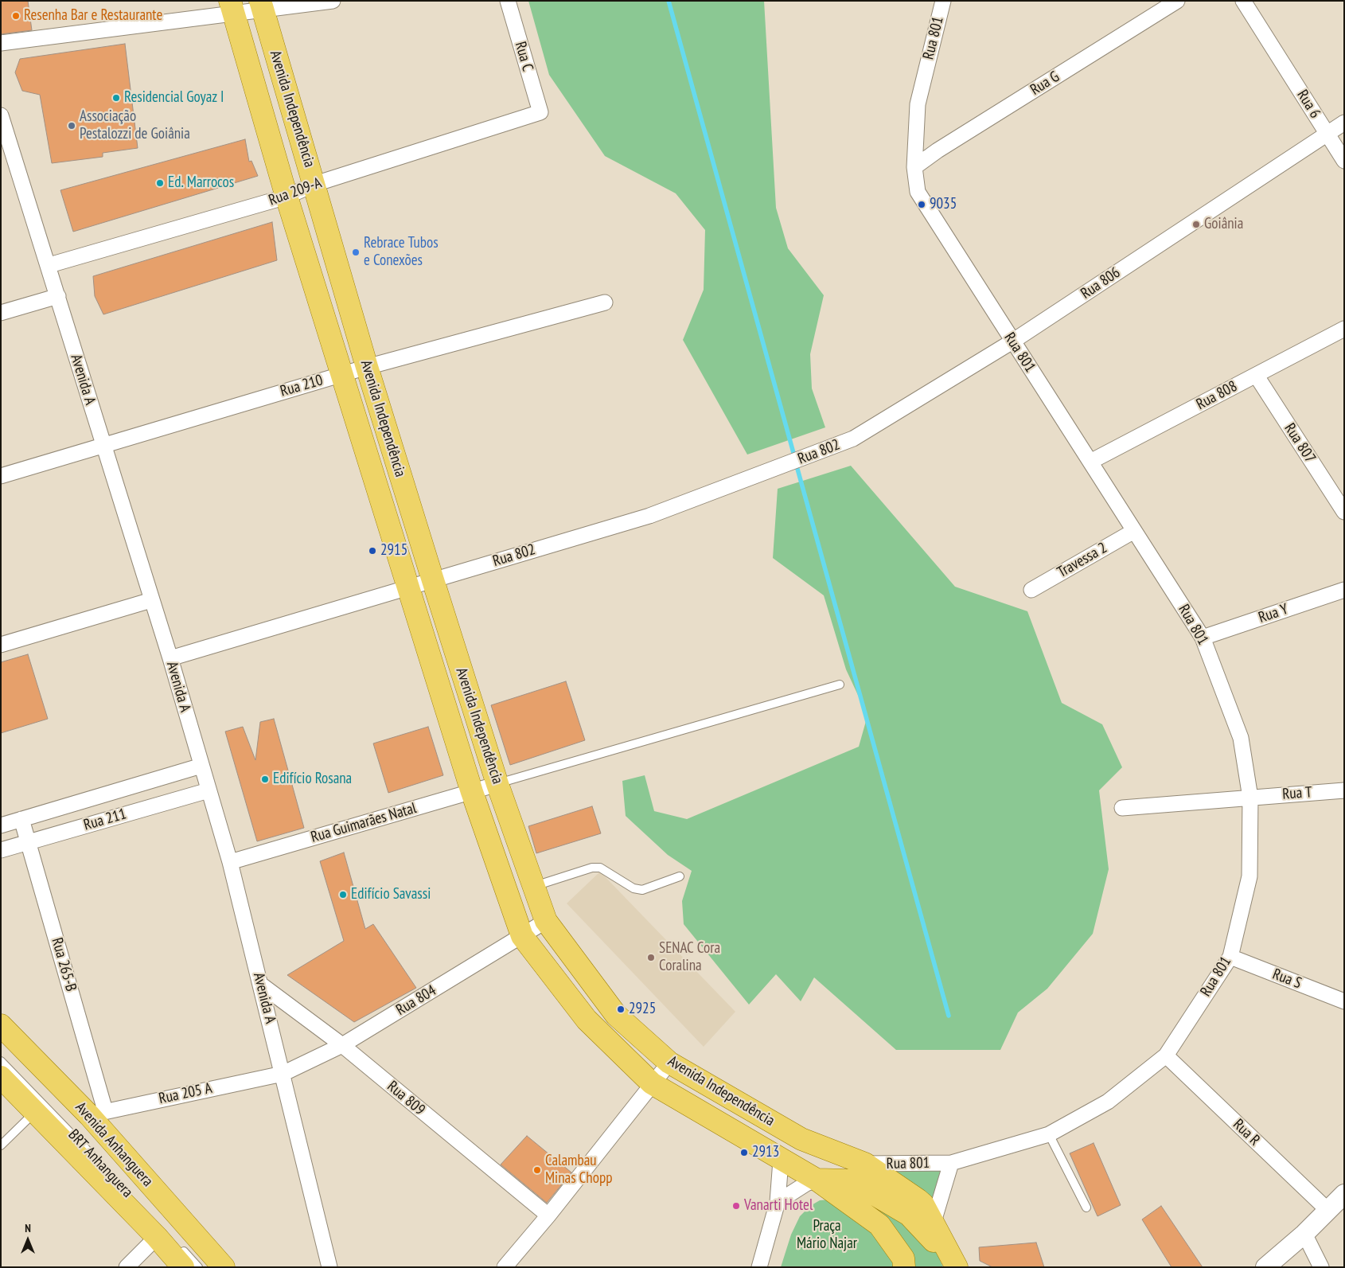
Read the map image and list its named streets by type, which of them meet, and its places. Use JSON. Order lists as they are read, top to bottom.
{
  "streets": {
    "main road": ["Avenida Independência", "Avenida Anhanguera"],
    "street": [
      "Rua 801",
      "Rua C",
      "Rua G",
      "Rua 6",
      "Rua 209-A",
      "Rua 806",
      "Avenida A",
      "Rua 210",
      "Rua 808",
      "Rua 807",
      "Rua 802",
      "Travessa 2",
      "Rua Y",
      "Rua T",
      "Rua 211",
      "Rua Guimarães Natal",
      "Rua 265-B",
      "Rua S",
      "Rua 804",
      "Rua 205 A",
      "Rua 809",
      "Rua R"
    ],
    "lane": ["BRT Anhanguera"]
  },
  "crossings": [
    ["Rua 801", "Rua G"],
    ["Rua 801", "Avenida Independência"],
    ["Rua 801", "Rua 806"],
    ["Rua 801", "Rua 808"],
    ["Rua 801", "Travessa 2"],
    ["Rua 801", "Rua Y"],
    ["Rua 801", "Rua T"],
    ["Rua 801", "Rua S"],
    ["Rua 801", "Rua R"],
    ["Rua C", "Rua 209-A"],
    ["Rua 6", "Rua 806"],
    ["Avenida Independência", "Rua 209-A"],
    ["Avenida Independência", "Rua 210"],
    ["Avenida Independência", "Rua 802"],
    ["Avenida Independência", "Rua Guimarães Natal"],
    ["Avenida Independência", "Rua 804"],
    ["Rua 209-A", "Avenida A"],
    ["Rua 806", "Rua 802"],
    ["Avenida A", "Rua 210"],
    ["Avenida A", "Rua 802"],
    ["Avenida A", "Rua 211"],
    ["Avenida A", "Rua Guimarães Natal"],
    ["Avenida A", "Rua 804"],
    ["Avenida A", "Rua 205 A"],
    ["Avenida A", "Rua 809"],
    ["Rua 808", "Rua 807"],
    ["Rua 211", "Rua 265-B"],
    ["Rua 265-B", "Rua 205 A"],
    ["Rua 265-B", "Avenida Anhanguera"],
    ["Rua 804", "Rua 205 A"],
    ["Rua 804", "Rua 809"],
    ["Rua 205 A", "Avenida Anhanguera"]
  ],
  "parks": ["Praça Mário Najar"],
  "places": [
    "Resenha Bar e Restaurante",
    "Residencial Goyaz I",
    "Associação Pestalozzi de Goiânia",
    "Ed. Marrocos",
    "9035",
    "Goiânia",
    "Rebrace Tubos e Conexões",
    "2915",
    "Edifício Rosana",
    "Edifício Savassi",
    "SENAC Cora Coralina",
    "2925",
    "2913",
    "Calambau Minas Chopp",
    "Vanarti Hotel"
  ],
  "north": "top"
}
